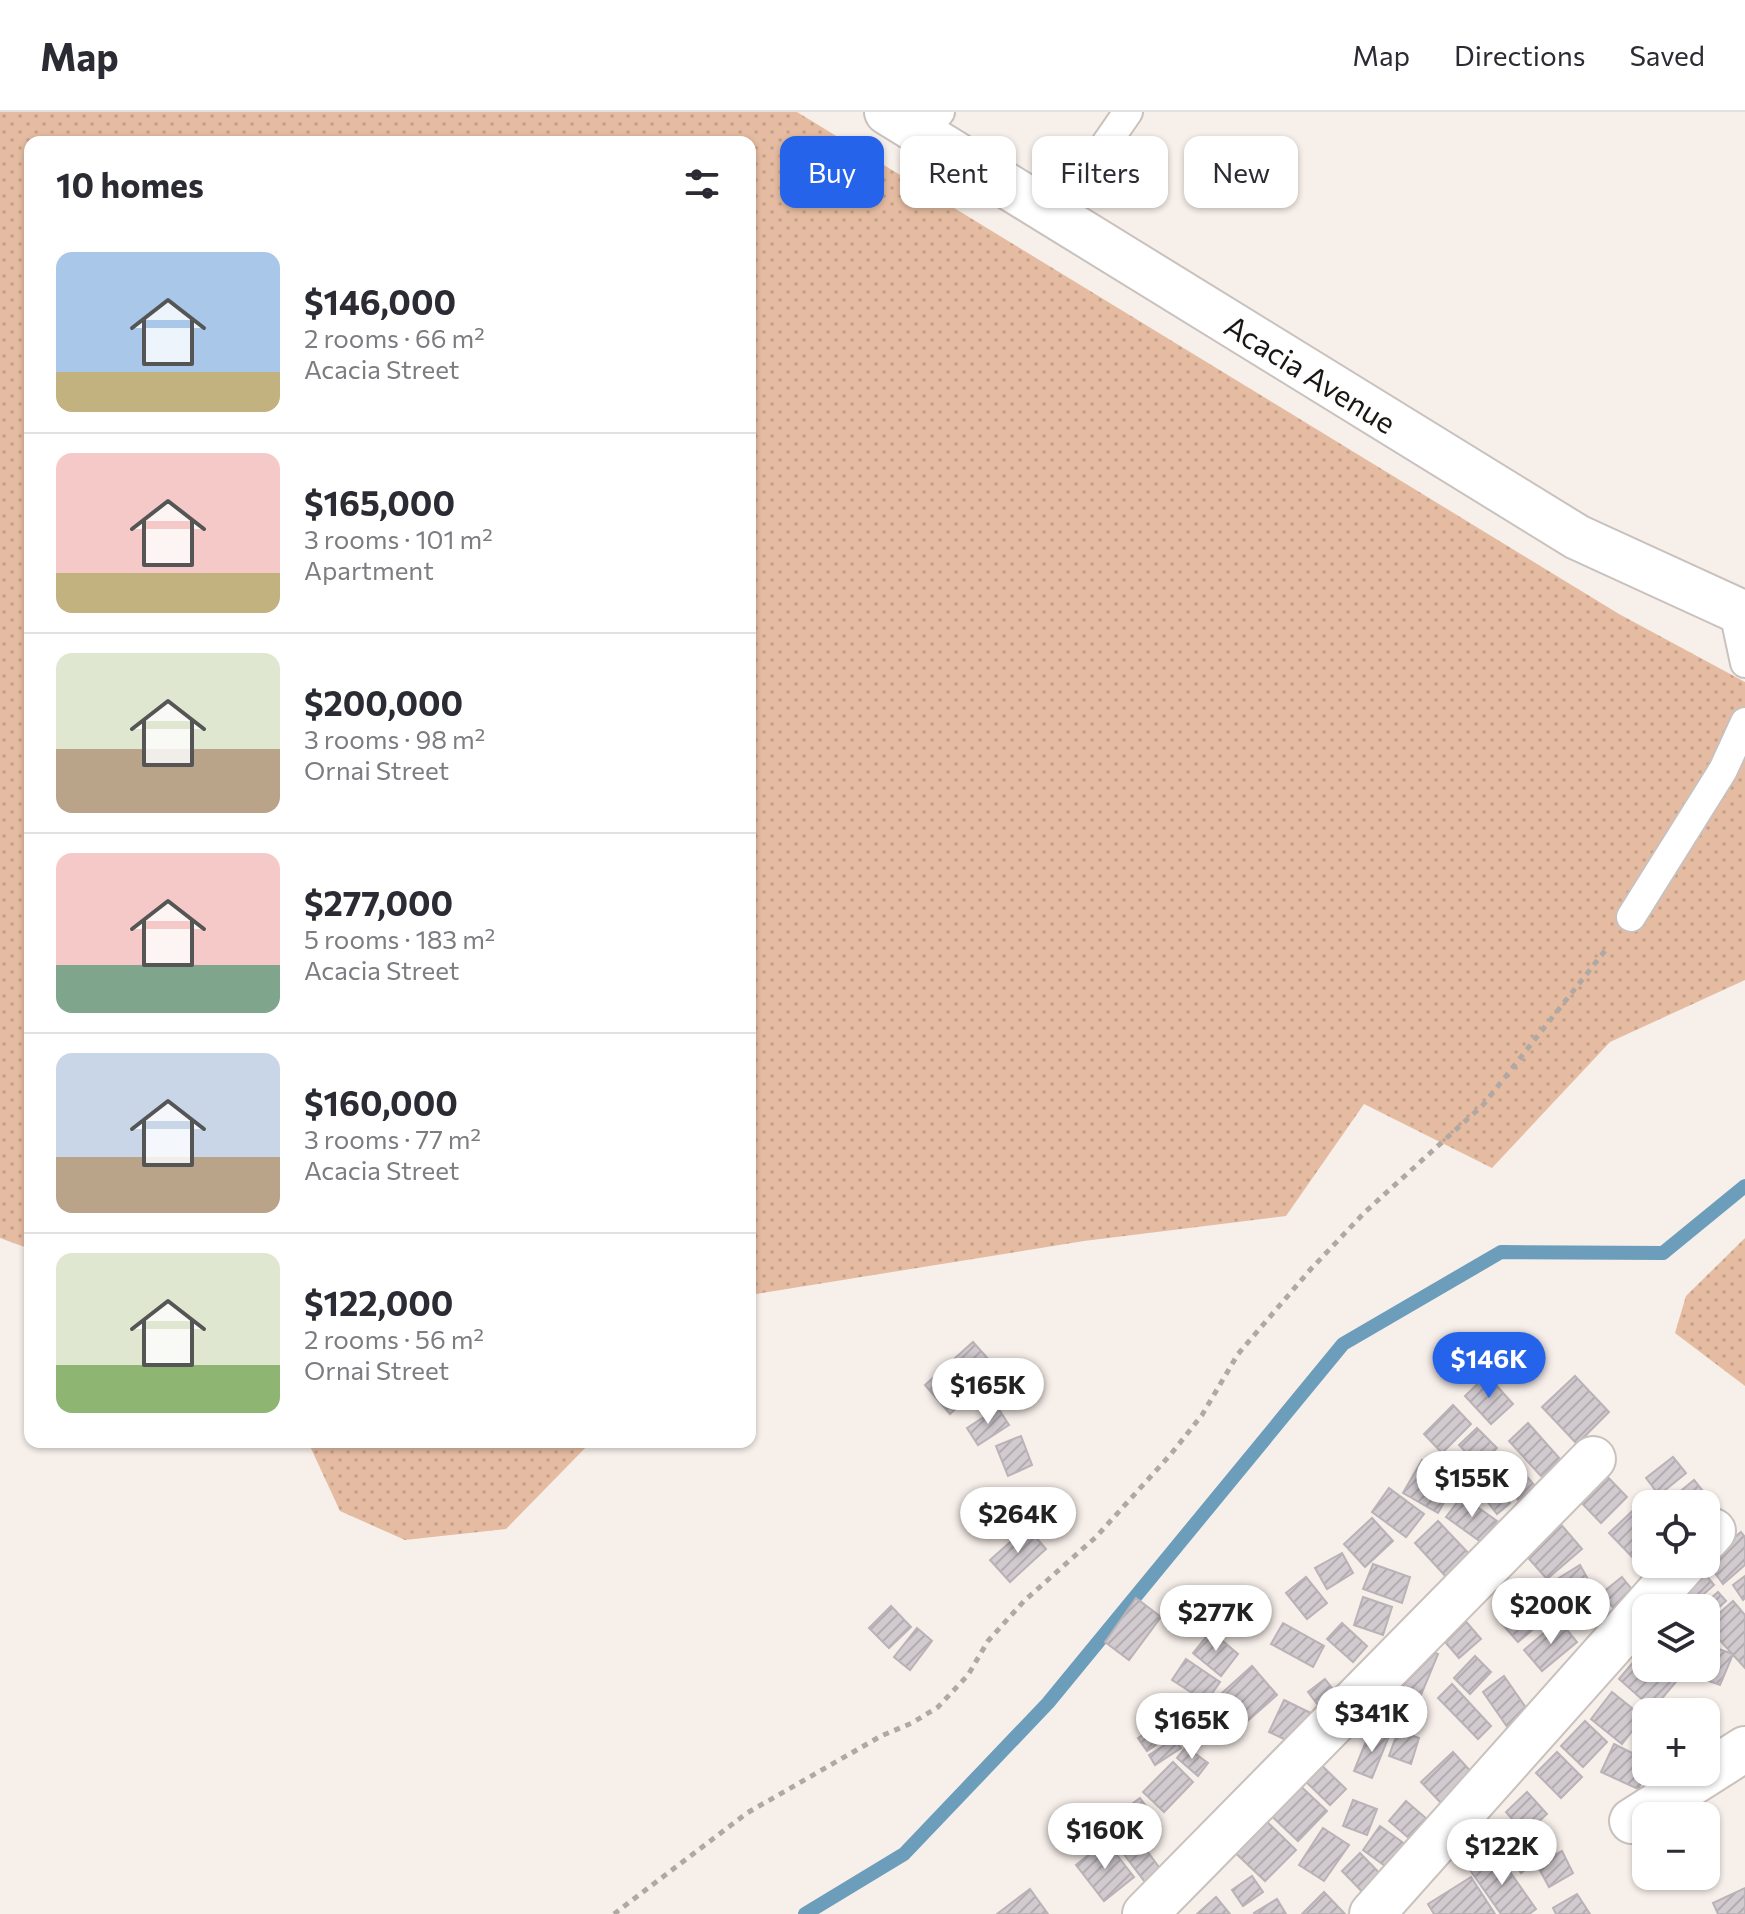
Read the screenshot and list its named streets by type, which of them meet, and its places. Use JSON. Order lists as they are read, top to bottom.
{
  "streets": {
    "street": ["Acacia Avenue"]
  },
  "page": {
    "header": "Map",
    "nav": ["Map", "Directions", "Saved"],
    "chip": [
      "Buy",
      "Rent",
      "Filters",
      "New"
    ],
    "heading": "10 homes",
    "list": [
      {
        "name": "$146,000",
        "note": "2 rooms · 66 m² · Acacia Street"
      },
      {
        "name": "$165,000",
        "note": "3 rooms · 101 m² · Apartment"
      },
      {
        "name": "$200,000",
        "note": "3 rooms · 98 m² · Ornai Street"
      },
      {
        "name": "$277,000",
        "note": "5 rooms · 183 m² · Acacia Street"
      },
      {
        "name": "$160,000",
        "note": "3 rooms · 77 m² · Acacia Street"
      },
      {
        "name": "$122,000",
        "note": "2 rooms · 56 m² · Ornai Street"
      }
    ],
    "price": [
      "$146K",
      "$165K",
      "$155K",
      "$264K",
      "$200K",
      "$277K",
      "$341K",
      "$165K",
      "$160K",
      "$122K"
    ],
    "map_buttons": ["+", "−"]
  }
}
